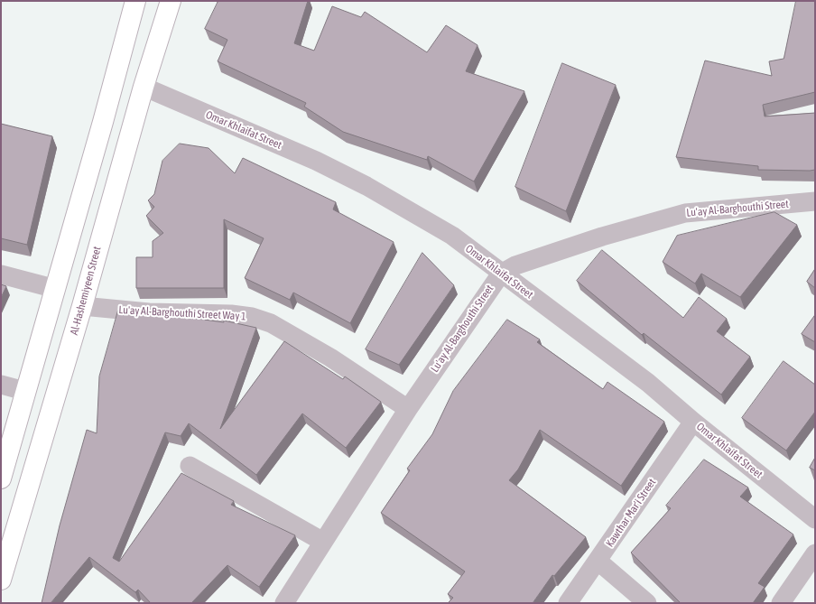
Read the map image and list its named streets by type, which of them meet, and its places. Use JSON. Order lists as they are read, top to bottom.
{
  "streets": {
    "main road": ["Al-Hashemiyeen Street"],
    "street": [
      "Omar Khlaifat Street",
      "Lu'ay Al-Barghouthi Street",
      "Lu'ay Al-Barghouthi Street Way 1",
      "Kawthar Mar'i Street"
    ]
  },
  "crossings": [
    ["Omar Khlaifat Street", "Lu'ay Al-Barghouthi Street"],
    ["Omar Khlaifat Street", "Al-Hashemiyeen Street"],
    ["Omar Khlaifat Street", "Kawthar Mar'i Street"],
    ["Lu'ay Al-Barghouthi Street", "Lu'ay Al-Barghouthi Street Way 1"],
    ["Al-Hashemiyeen Street", "Lu'ay Al-Barghouthi Street Way 1"]
  ]
}
